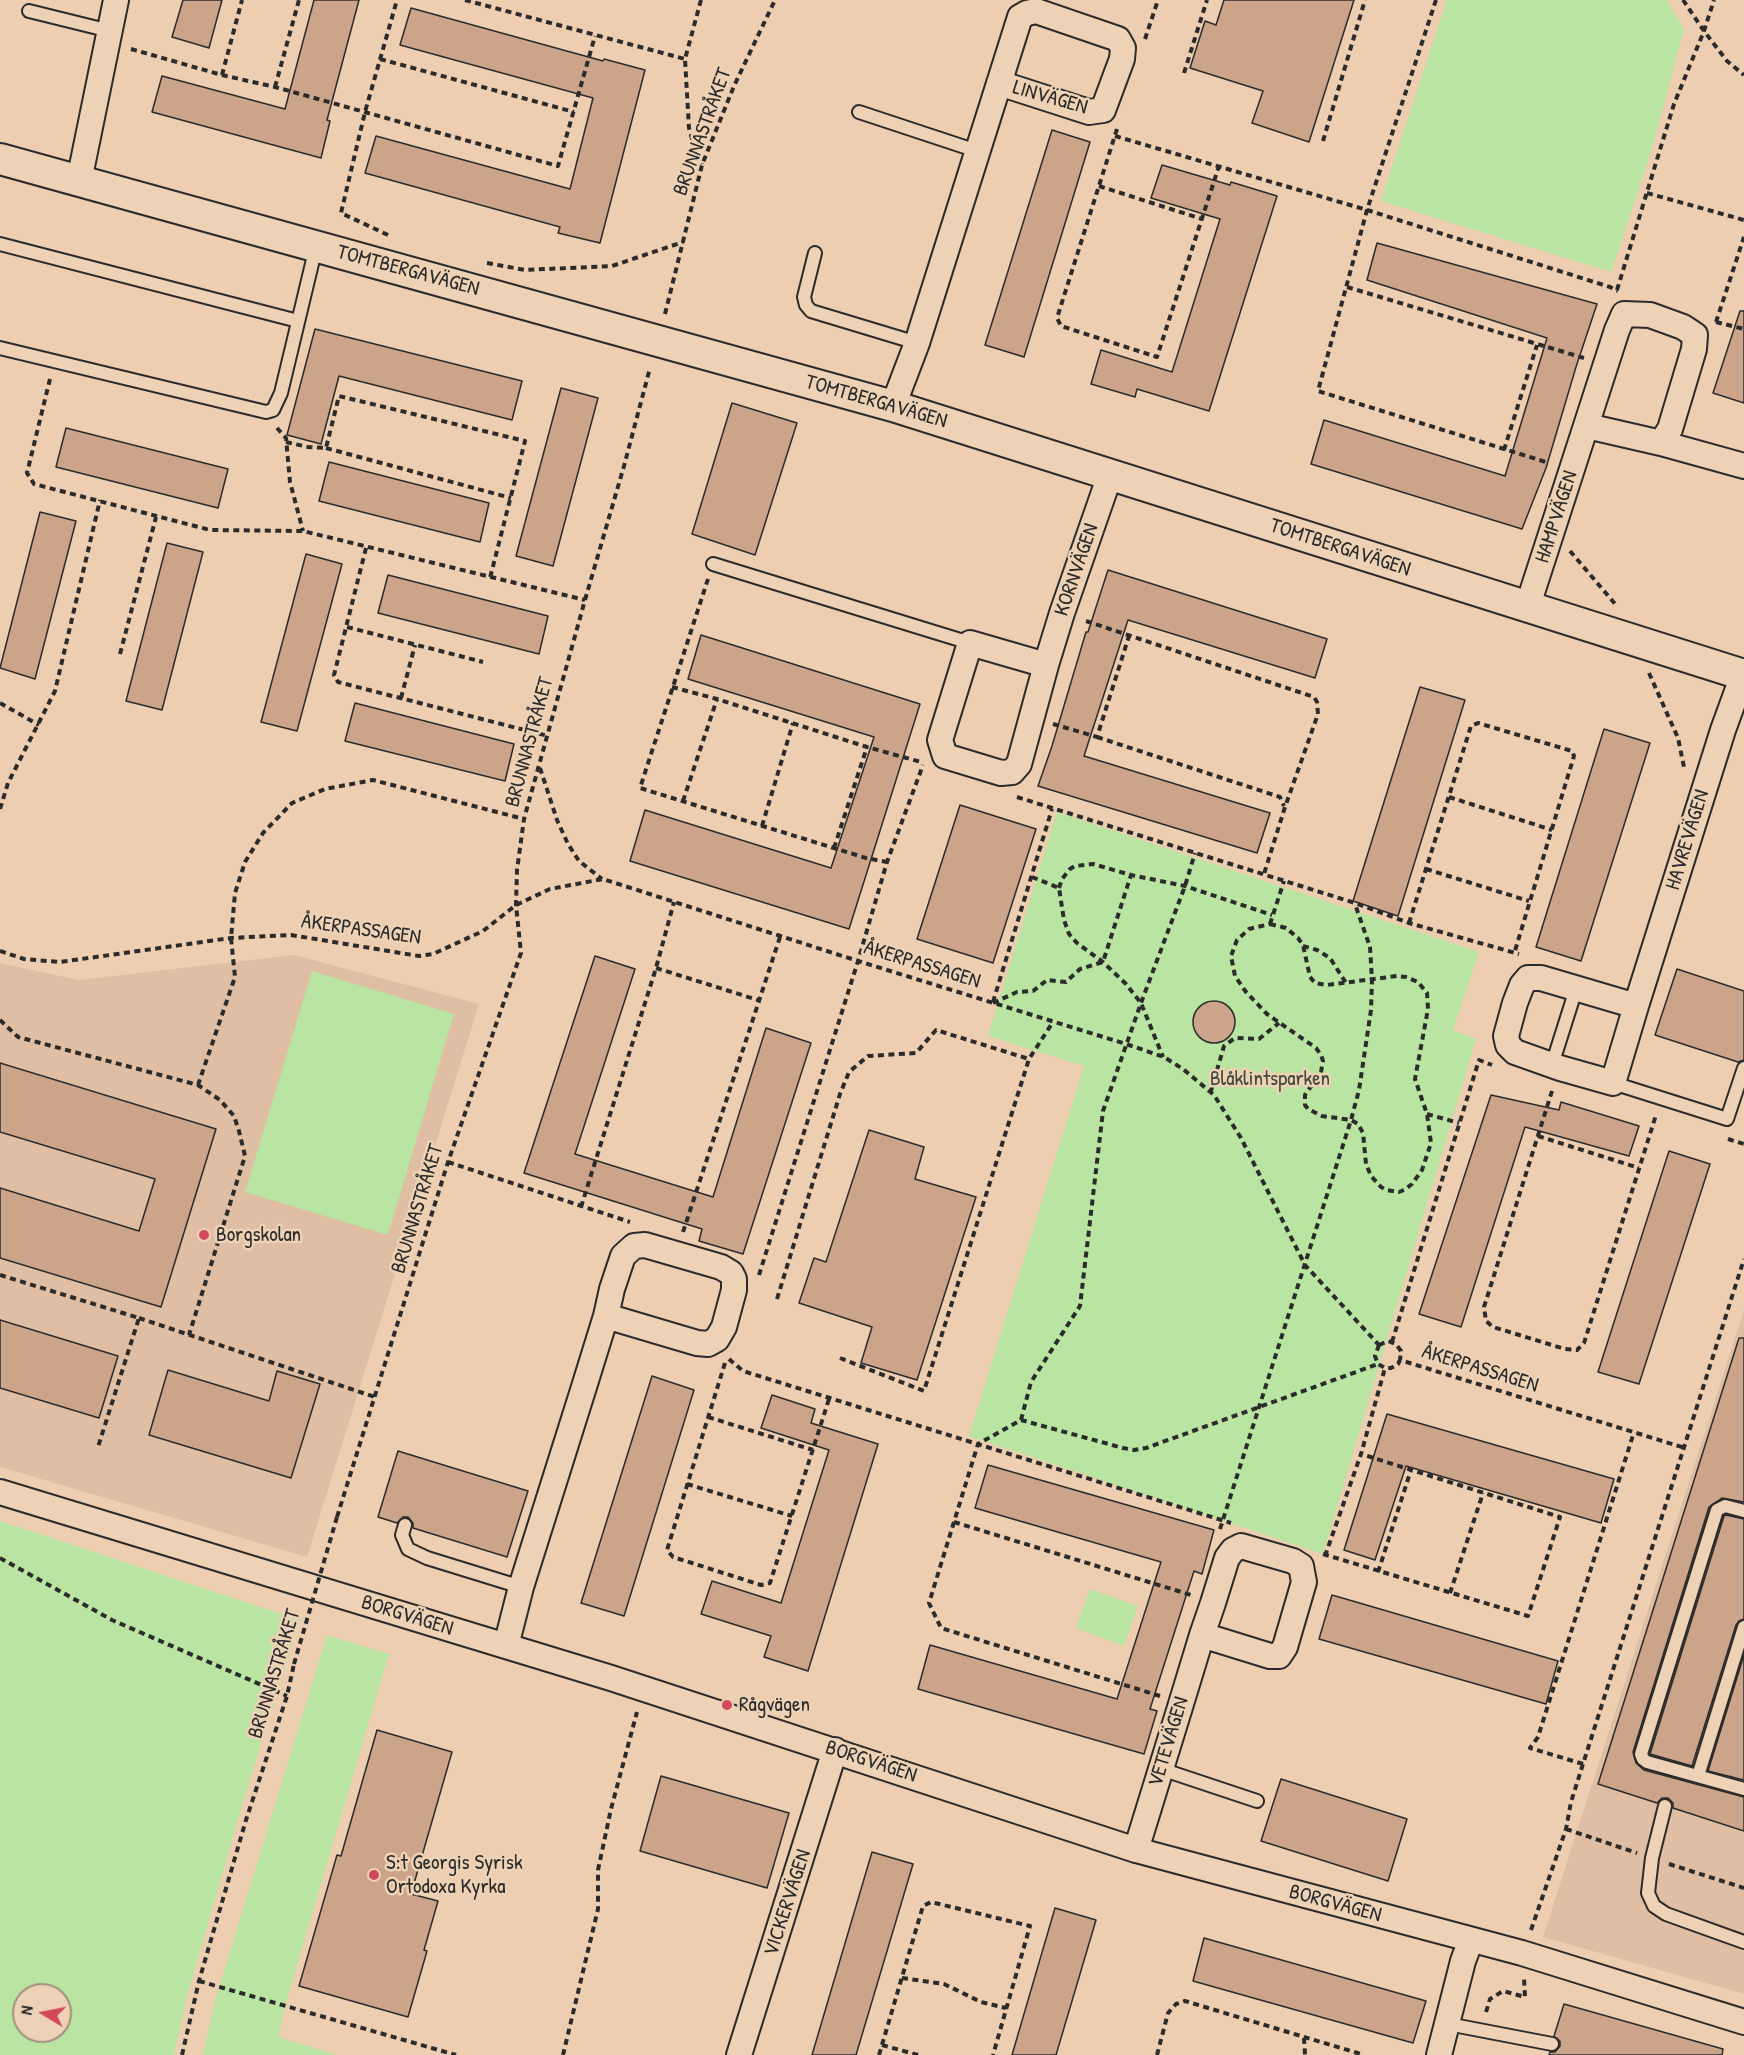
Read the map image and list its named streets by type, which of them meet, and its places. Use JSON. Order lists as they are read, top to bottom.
{
  "streets": {
    "street": [
      "LINVÄGEN",
      "TOMTBERGAVÄGEN",
      "HAMPVÄGEN",
      "KORNVÄGEN",
      "HAVREVÄGEN",
      "BORGVÄGEN",
      "VETEVÄGEN",
      "VICKERVÄGEN"
    ],
    "path": ["BRUNNASTRÅKET", "ÅKERPASSAGEN"]
  },
  "crossings": [
    ["LINVÄGEN", "TOMTBERGAVÄGEN"],
    ["BRUNNASTRÅKET", "ÅKERPASSAGEN"],
    ["TOMTBERGAVÄGEN", "HAMPVÄGEN"],
    ["TOMTBERGAVÄGEN", "KORNVÄGEN"],
    ["TOMTBERGAVÄGEN", "HAVREVÄGEN"],
    ["BORGVÄGEN", "VETEVÄGEN"],
    ["BORGVÄGEN", "VICKERVÄGEN"]
  ],
  "parks": ["Blåklintsparken"],
  "places": ["Borgskolan", "Rågvägen", "S:t Georgis Syrisk Ortodoxa Kyrka"],
  "north": "left"
}
